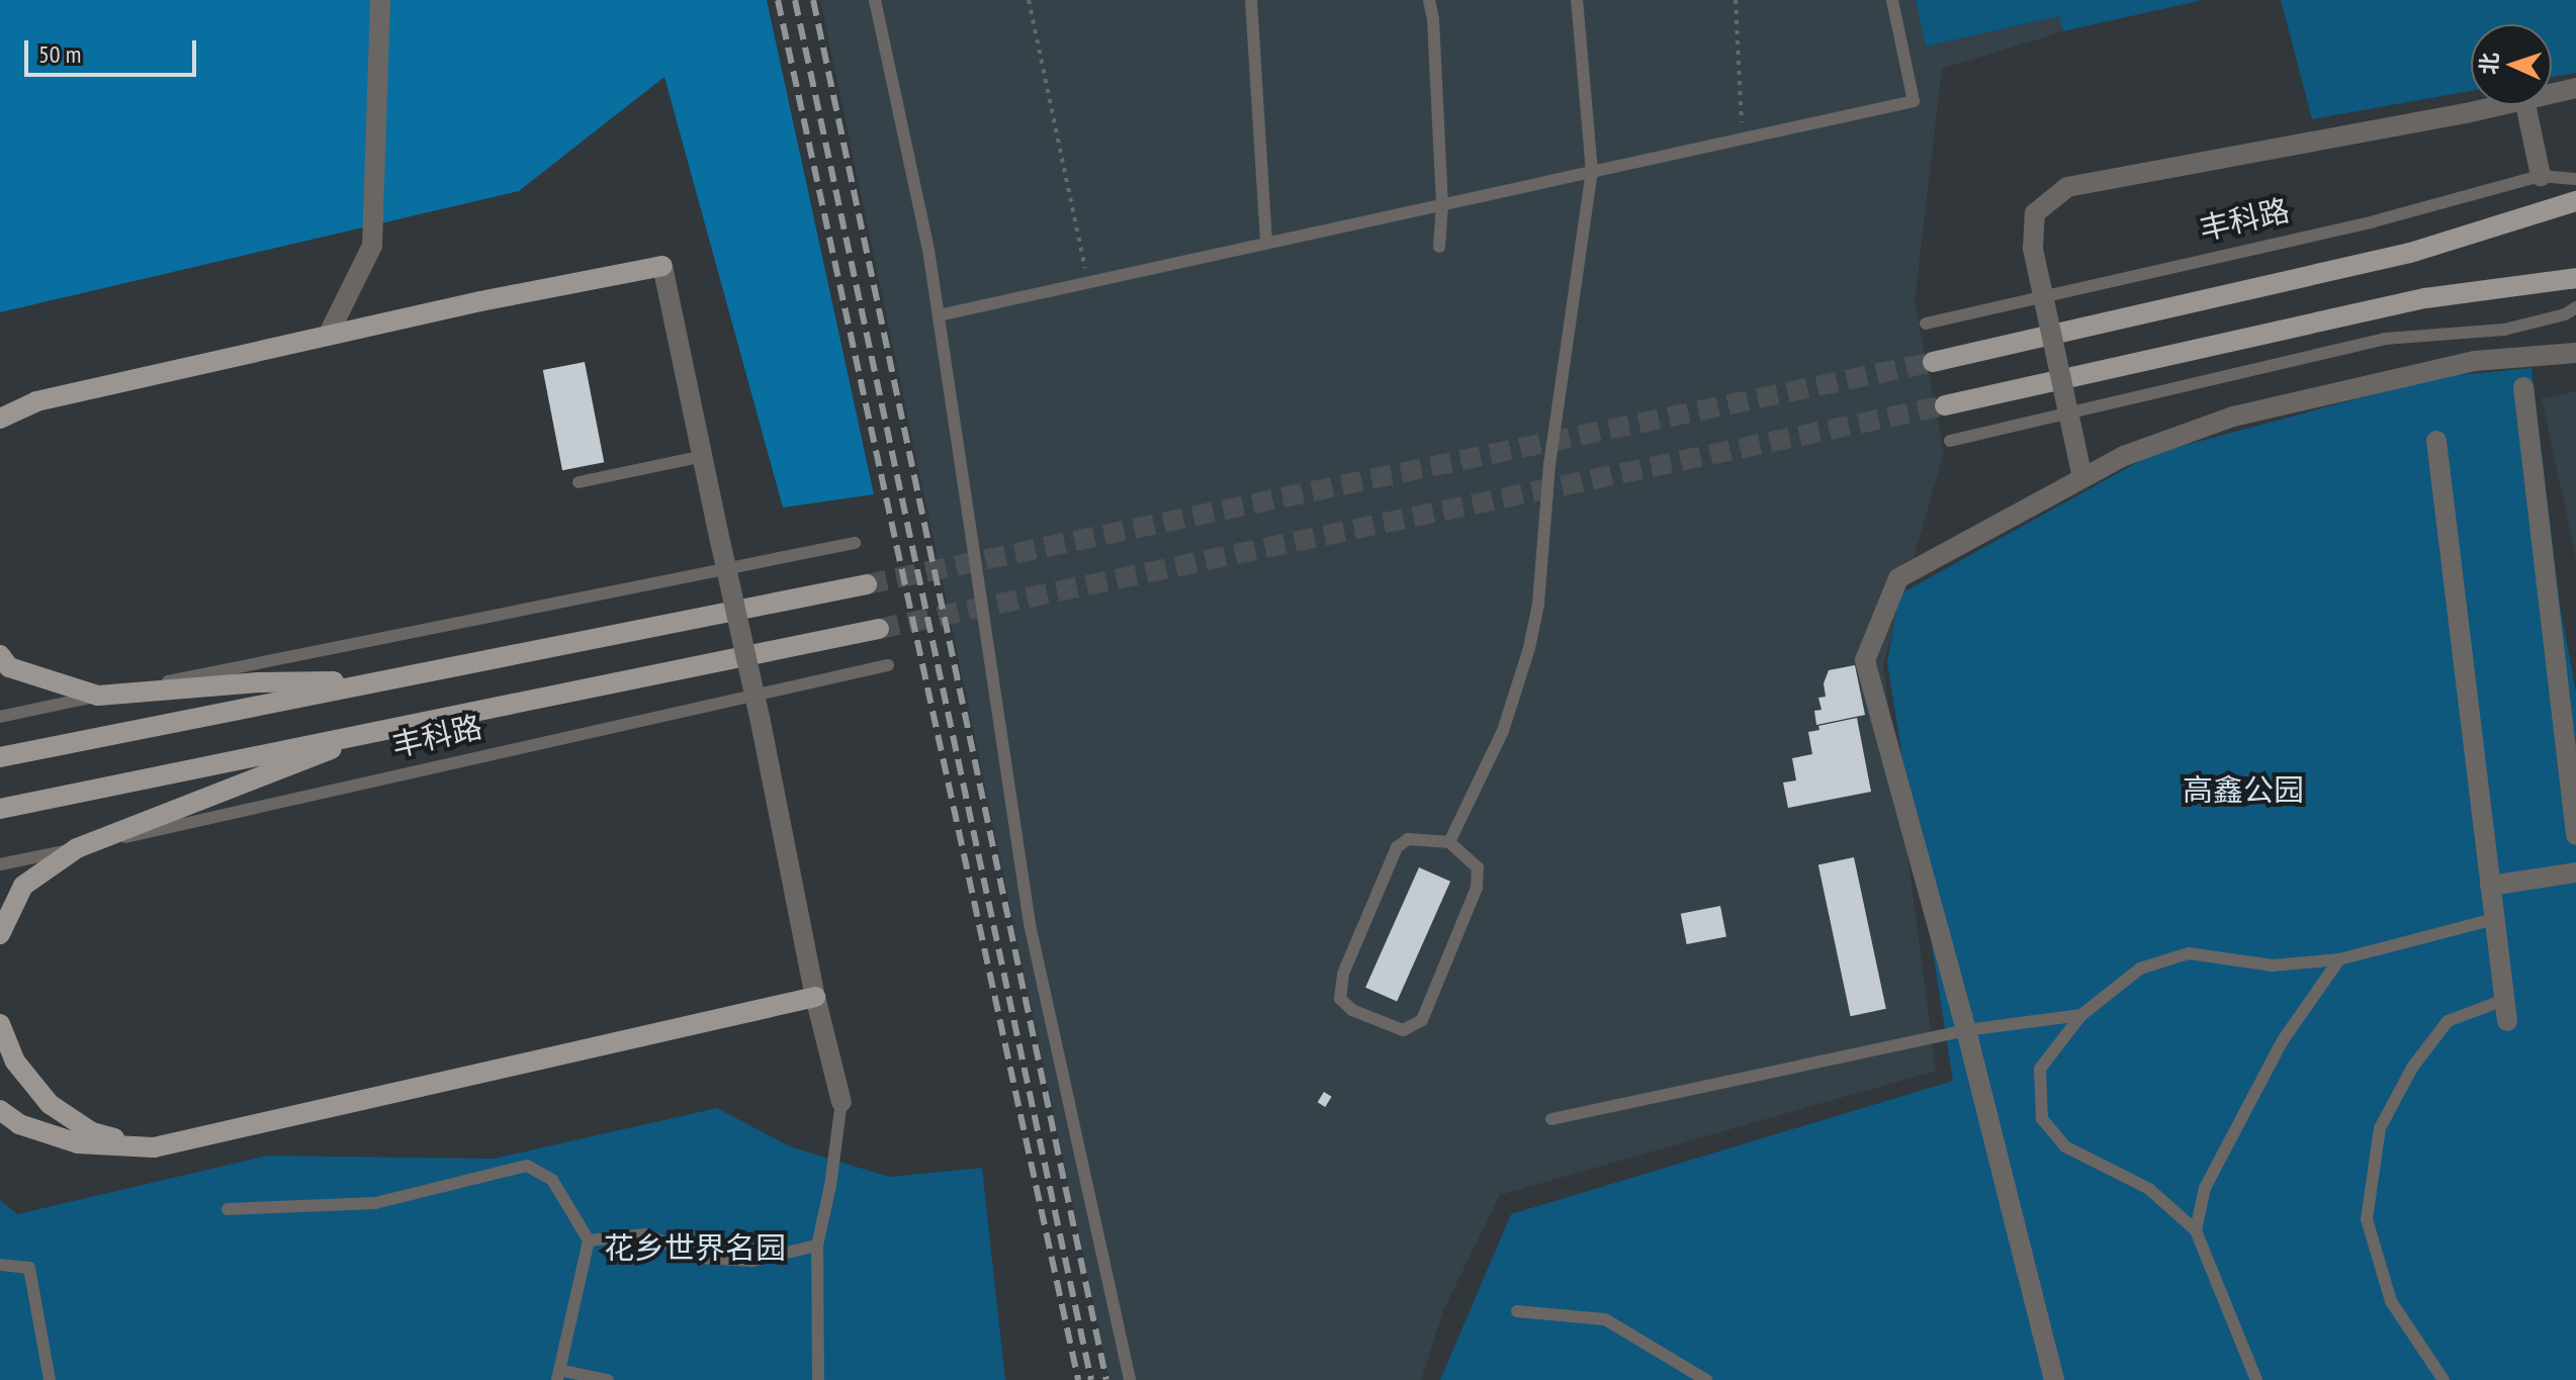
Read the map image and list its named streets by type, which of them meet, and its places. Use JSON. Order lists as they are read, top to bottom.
{
  "streets": {
    "main road": ["丰科路"]
  },
  "parks": ["高鑫公园", "花乡世界名园"],
  "scale_bar": "50 m",
  "north": "left"
}
